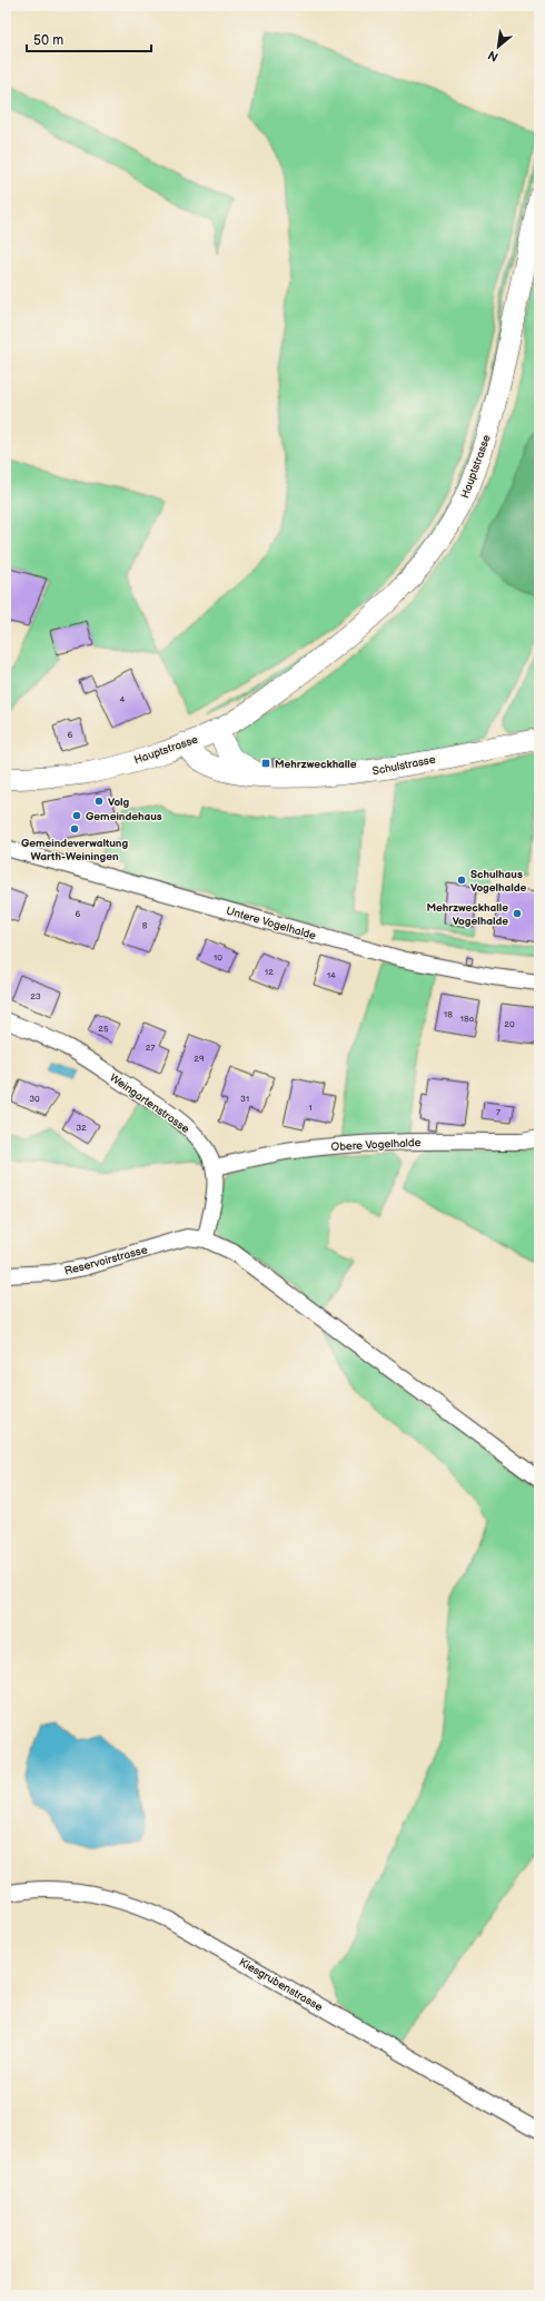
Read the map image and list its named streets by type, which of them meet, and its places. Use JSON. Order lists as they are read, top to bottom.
{
  "streets": {
    "main road": ["Hauptstrasse", "Schulstrasse"],
    "street": [
      "Untere Vogelhalde",
      "Weingartenstrasse",
      "Obere Vogelhalde",
      "Reservoirstrasse",
      "Kiesgrubenstrasse"
    ]
  },
  "crossings": [
    ["Hauptstrasse", "Schulstrasse"],
    ["Weingartenstrasse", "Obere Vogelhalde"],
    ["Weingartenstrasse", "Reservoirstrasse"]
  ],
  "places": {
    "transit": ["Mehrzweckhalle"],
    "other": [
      "Volg",
      "Gemeindehaus",
      "Gemeindeverwaltung Warth-Weiningen",
      "Schulhaus Vogelhalde",
      "Mehrzweckhalle Vogelhalde"
    ]
  },
  "house_numbers": [
    "4",
    "6",
    "6",
    "8",
    "10",
    "12",
    "14",
    "23",
    "18",
    "18a",
    "20",
    "25",
    "27",
    "29",
    "30",
    "31",
    "1",
    "7",
    "32"
  ],
  "scale_bar": "50 m",
  "north": "bottom left"
}
